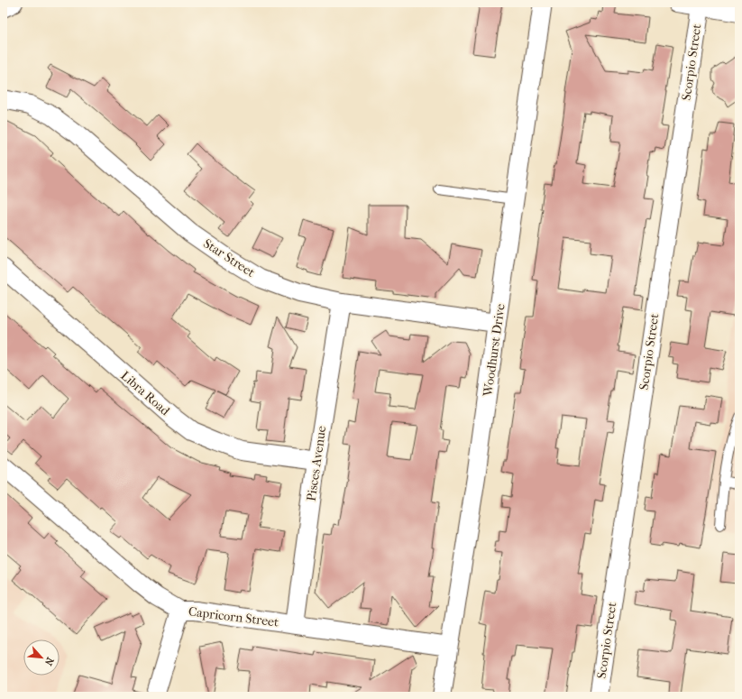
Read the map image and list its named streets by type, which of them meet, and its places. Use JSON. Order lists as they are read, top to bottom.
{
  "streets": {
    "street": [
      "Scorpio Street",
      "Star Street",
      "Woodhurst Drive",
      "Libra Road",
      "Pisces Avenue",
      "Capricorn Street"
    ]
  },
  "crossings": [
    ["Star Street", "Woodhurst Drive"],
    ["Star Street", "Pisces Avenue"],
    ["Woodhurst Drive", "Capricorn Street"],
    ["Libra Road", "Pisces Avenue"],
    ["Pisces Avenue", "Capricorn Street"]
  ],
  "north": "bottom right"
}
